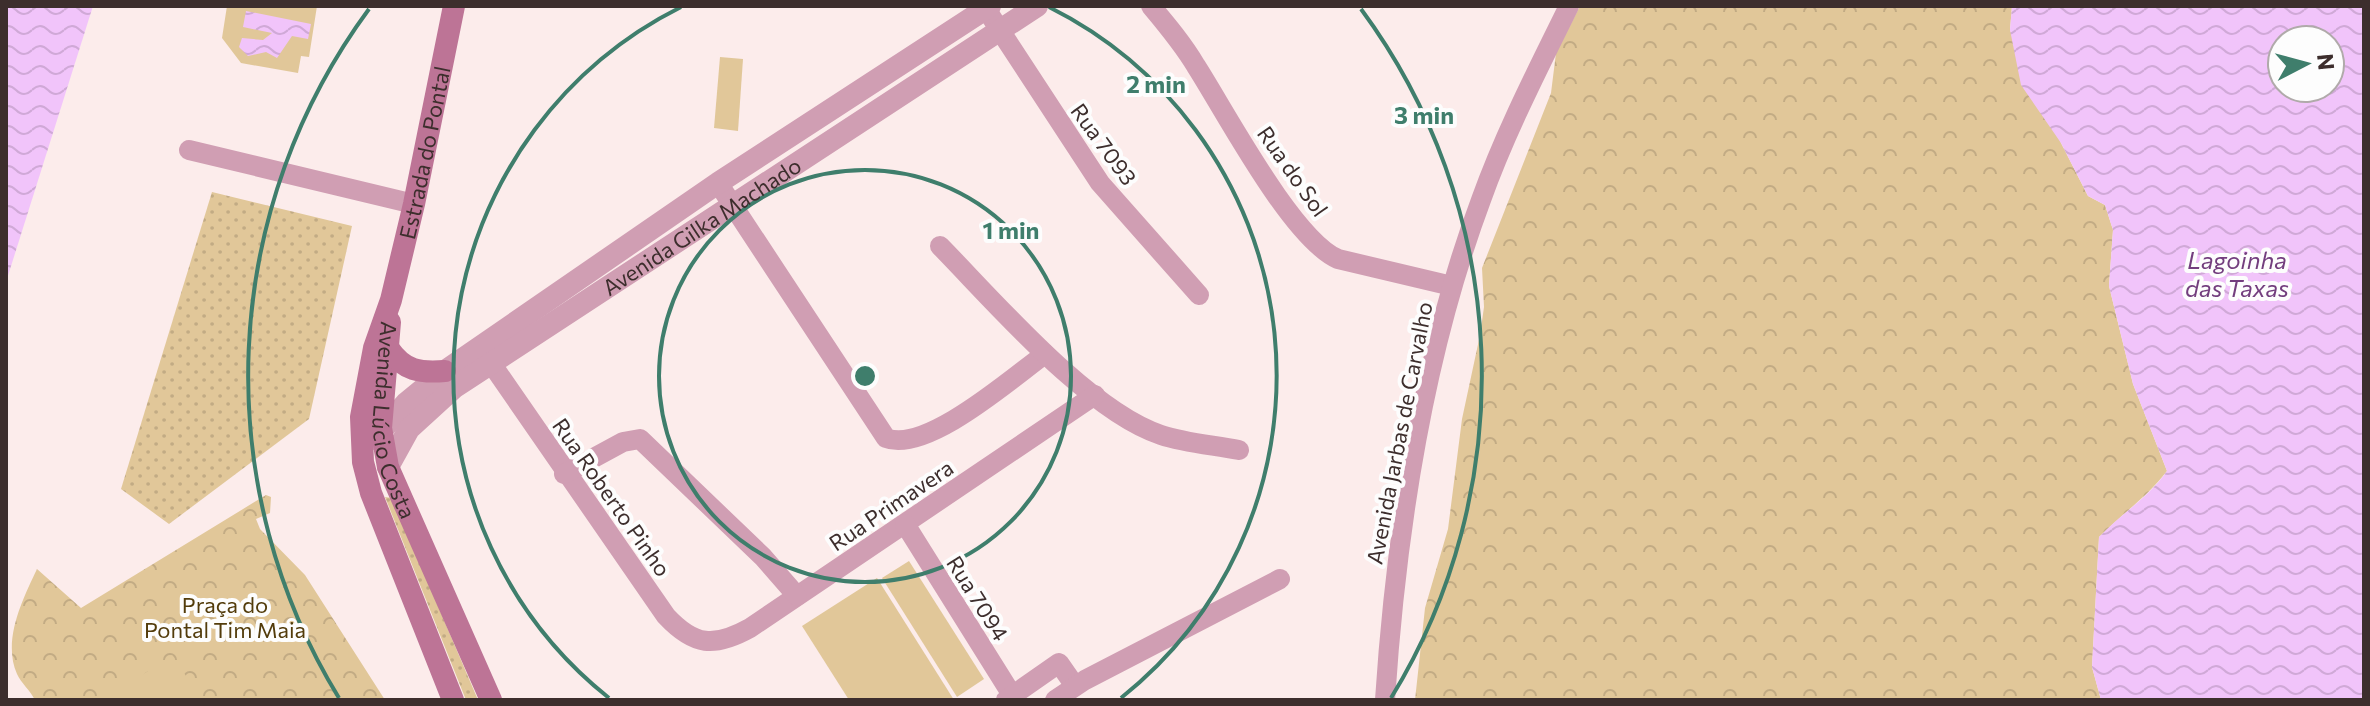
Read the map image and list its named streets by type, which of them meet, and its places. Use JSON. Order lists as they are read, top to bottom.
{
  "streets": {
    "main road": ["Estrada do Pontal", "Avenida Lúcio Costa"],
    "street": [
      "Rua 7093",
      "Rua do Sol",
      "Avenida Gilka Machado",
      "Avenida Jarbas de Carvalho",
      "Rua Roberto Pinho",
      "Rua Primavera",
      "Rua 7094"
    ]
  },
  "crossings": [
    ["Rua 7093", "Avenida Gilka Machado"],
    ["Estrada do Pontal", "Avenida Lúcio Costa"],
    ["Rua do Sol", "Avenida Jarbas de Carvalho"],
    ["Avenida Gilka Machado", "Avenida Lúcio Costa"],
    ["Avenida Gilka Machado", "Rua Roberto Pinho"],
    ["Rua Roberto Pinho", "Rua Primavera"],
    ["Rua Primavera", "Rua 7094"]
  ],
  "water": ["Lagoinha das Taxas"],
  "parks": ["Praça do Pontal Tim Maia"],
  "north": "right",
  "rings": ["2 min", "3 min", "1 min"]
}
